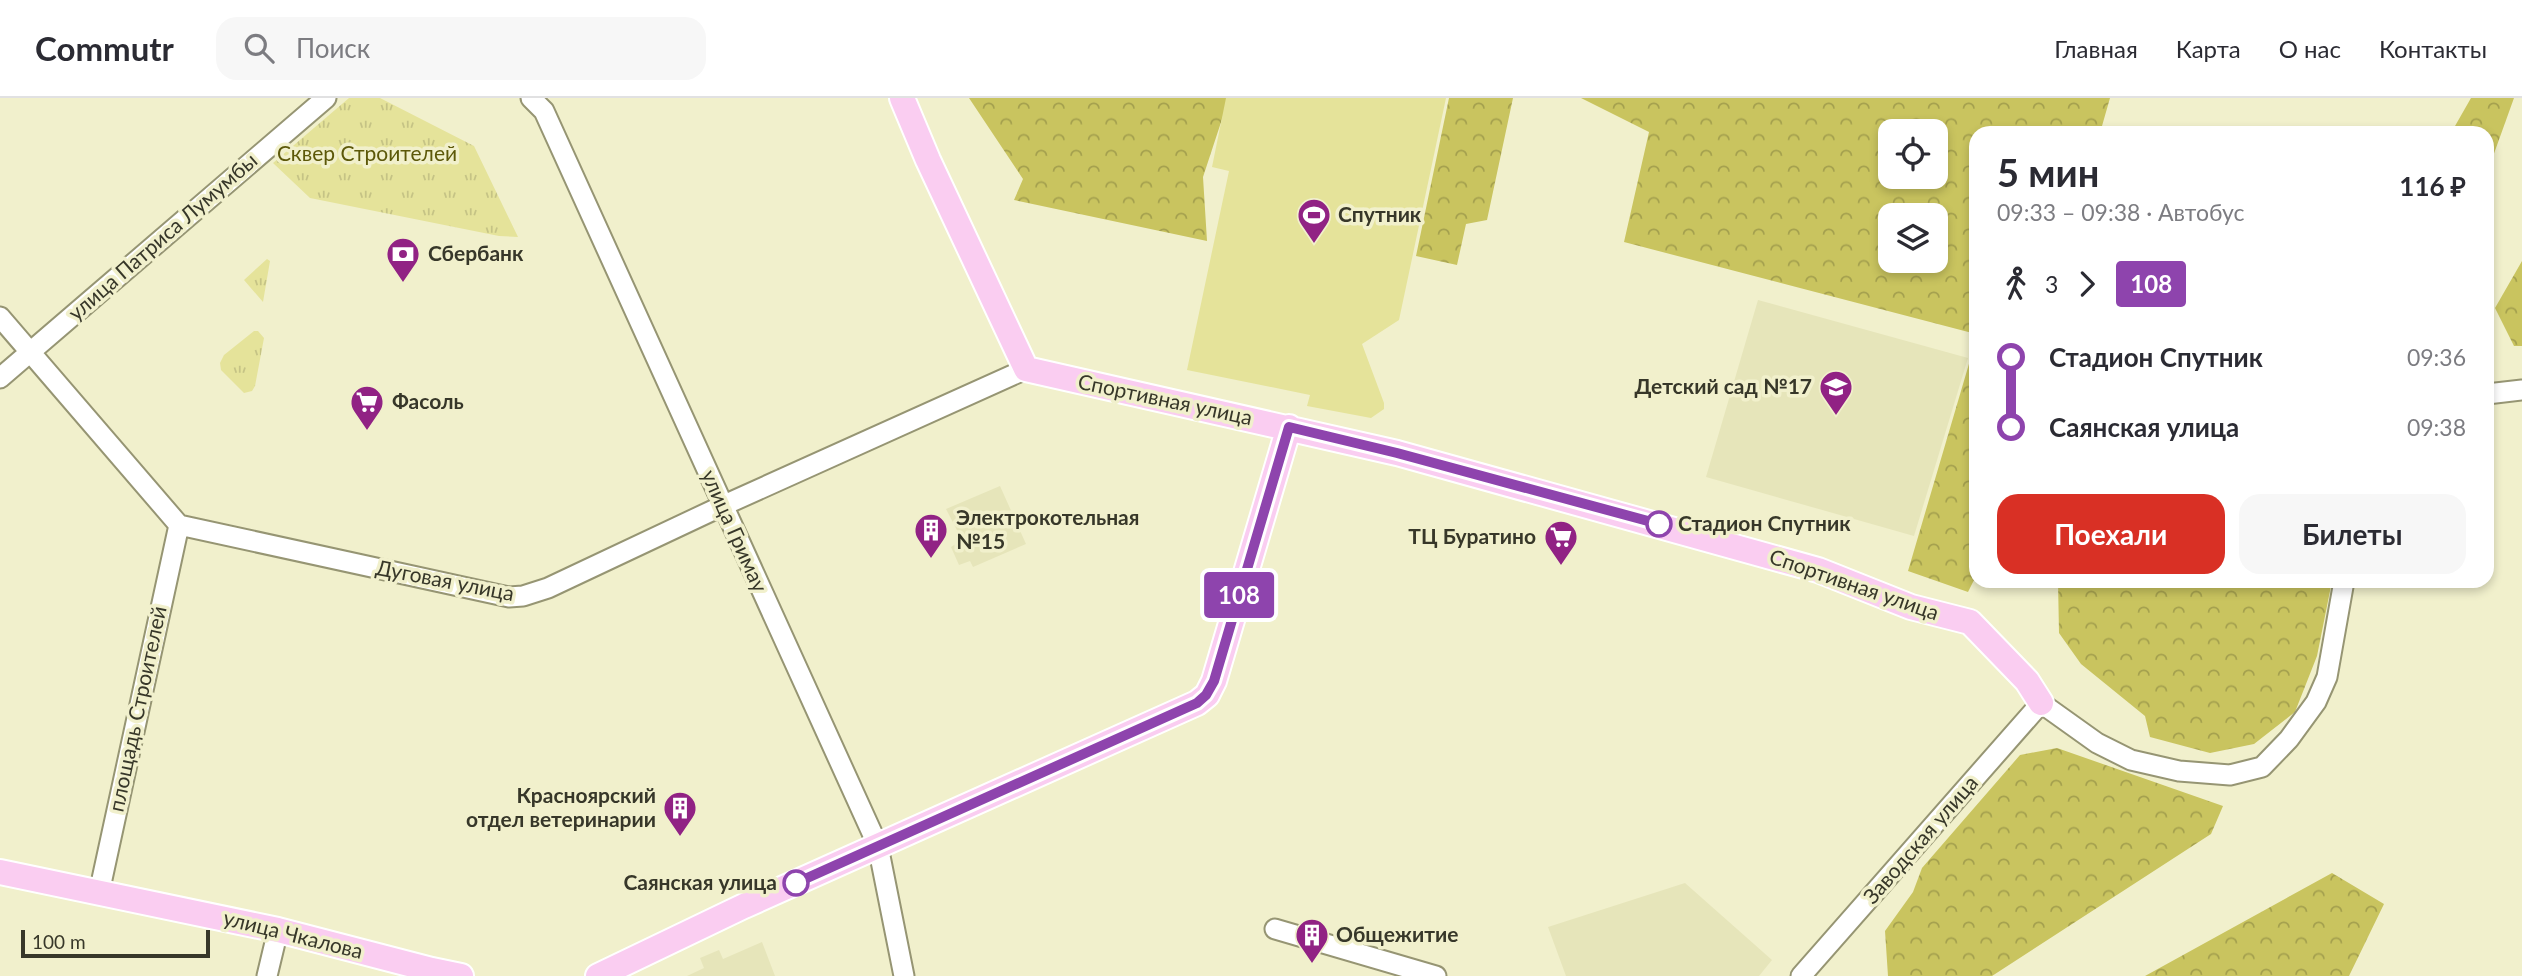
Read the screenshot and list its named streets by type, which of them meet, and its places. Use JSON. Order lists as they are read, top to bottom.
{
  "streets": {
    "main road": ["Спортивная улица", "улица Чкалова"],
    "street": [
      "улица Патриса Лумумбы",
      "улица Гримау",
      "Дуговая улица",
      "площадь Строителей",
      "Заводская улица"
    ]
  },
  "crossings": [
    ["Спортивная улица", "Дуговая улица"],
    ["Спортивная улица", "Заводская улица"],
    ["улица Гримау", "Дуговая улица"],
    ["Дуговая улица", "площадь Строителей"],
    ["площадь Строителей", "улица Чкалова"]
  ],
  "parks": ["Сквер Строителей"],
  "places": {
    "sports": ["Спутник"],
    "bank": ["Сбербанк"],
    "school or university": ["Детский сад №17"],
    "supermarket": ["Фасоль", "ТЦ Буратино"],
    "other": ["Стадион Спутник", "Саянская улица"],
    "building": ["Электрокотельная №15", "Красноярский отдел ветеринарии", "Общежитие"]
  },
  "lines": ["bus line 108"],
  "scale_bar": "100 m",
  "page": {
    "header": "Commutr",
    "search": "Поиск",
    "nav": [
      "Главная",
      "Карта",
      "О нас",
      "Контакты"
    ],
    "on_map": "108",
    "heading": ["5 мин", "09:33 – 09:38 · Автобус", "116 ₽"],
    "legs": ["3", "108"],
    "list": [
      {
        "name": "Стадион Спутник",
        "value": "09:36"
      },
      {
        "name": "Саянская улица",
        "value": "09:38"
      }
    ],
    "buttons": ["Поехали", "Билеты"],
    "scale": "100 m"
  }
}
